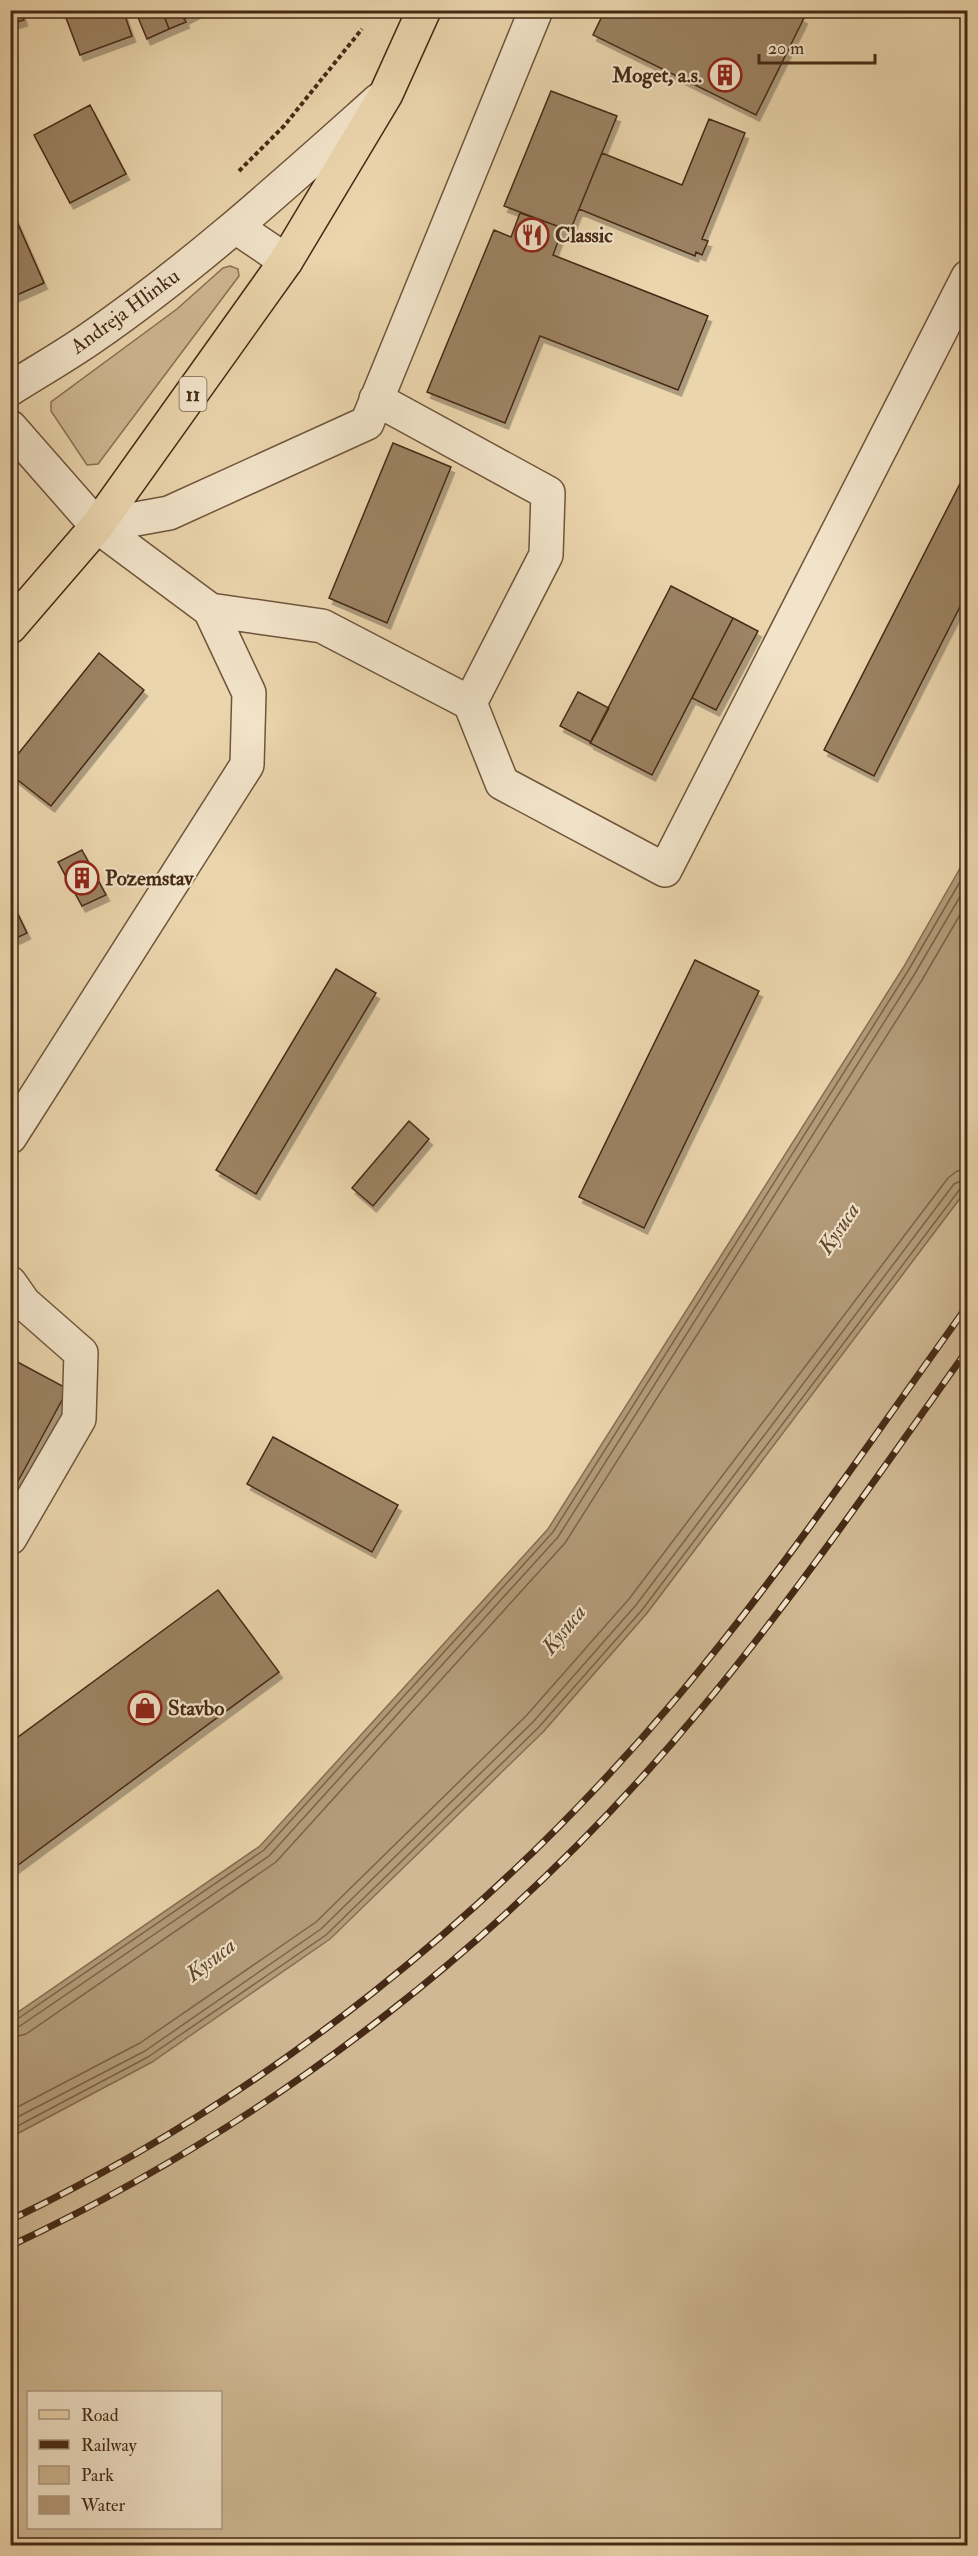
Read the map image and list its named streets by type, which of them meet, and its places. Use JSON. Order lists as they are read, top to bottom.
{
  "streets": {
    "main road": ["11"],
    "street": ["Andreja Hlinku"]
  },
  "crossings": [
    ["Andreja Hlinku", "11"]
  ],
  "water": ["Kysuca"],
  "places": {
    "building": ["Moget, a.s.", "Pozemstav"],
    "restaurant": ["Classic"],
    "shop": ["Stavbo"]
  },
  "legend": [
    "Road",
    "Railway",
    "Park",
    "Water"
  ],
  "scale_bar": "20 m"
}
